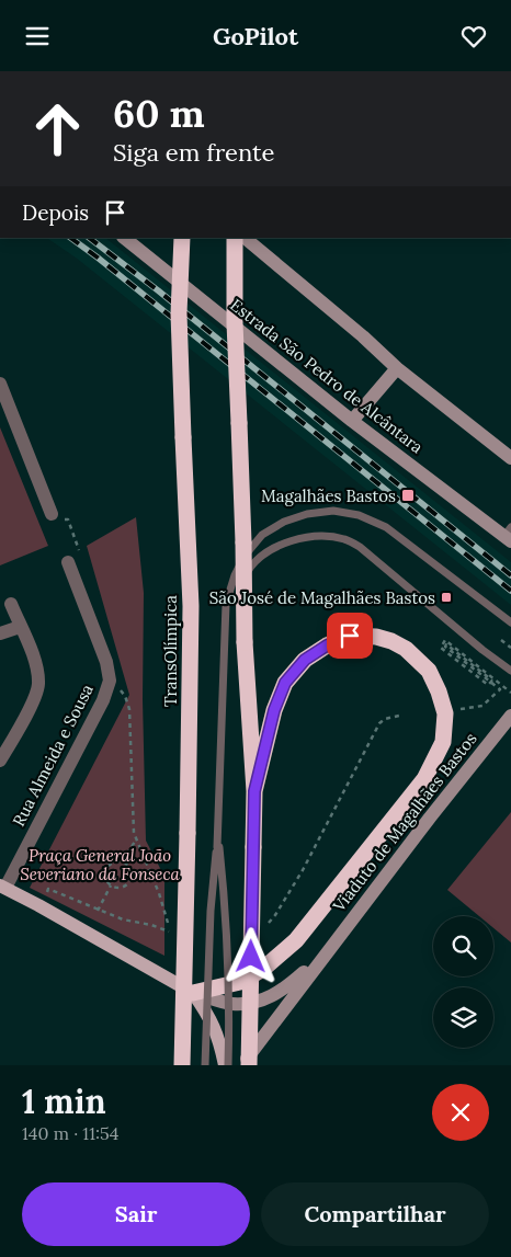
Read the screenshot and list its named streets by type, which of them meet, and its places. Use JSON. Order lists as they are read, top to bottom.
{
  "streets": {
    "highway": ["TransOlímpica"],
    "street": ["Estrada São Pedro de Alcântara", "Rua Almeida e Sousa", "Viaduto de Magalhães Bastos"]
  },
  "parks": ["Praça General João Severiano da Fonseca"],
  "places": {
    "transit": ["Magalhães Bastos", "São José de Magalhães Bastos"]
  },
  "page": {
    "header": "GoPilot",
    "turn": ["60 m", "Siga em frente"],
    "then": "Depois",
    "heading": ["1 min", "140 m · 11:54"],
    "buttons": ["Sair", "Compartilhar"]
  }
}
